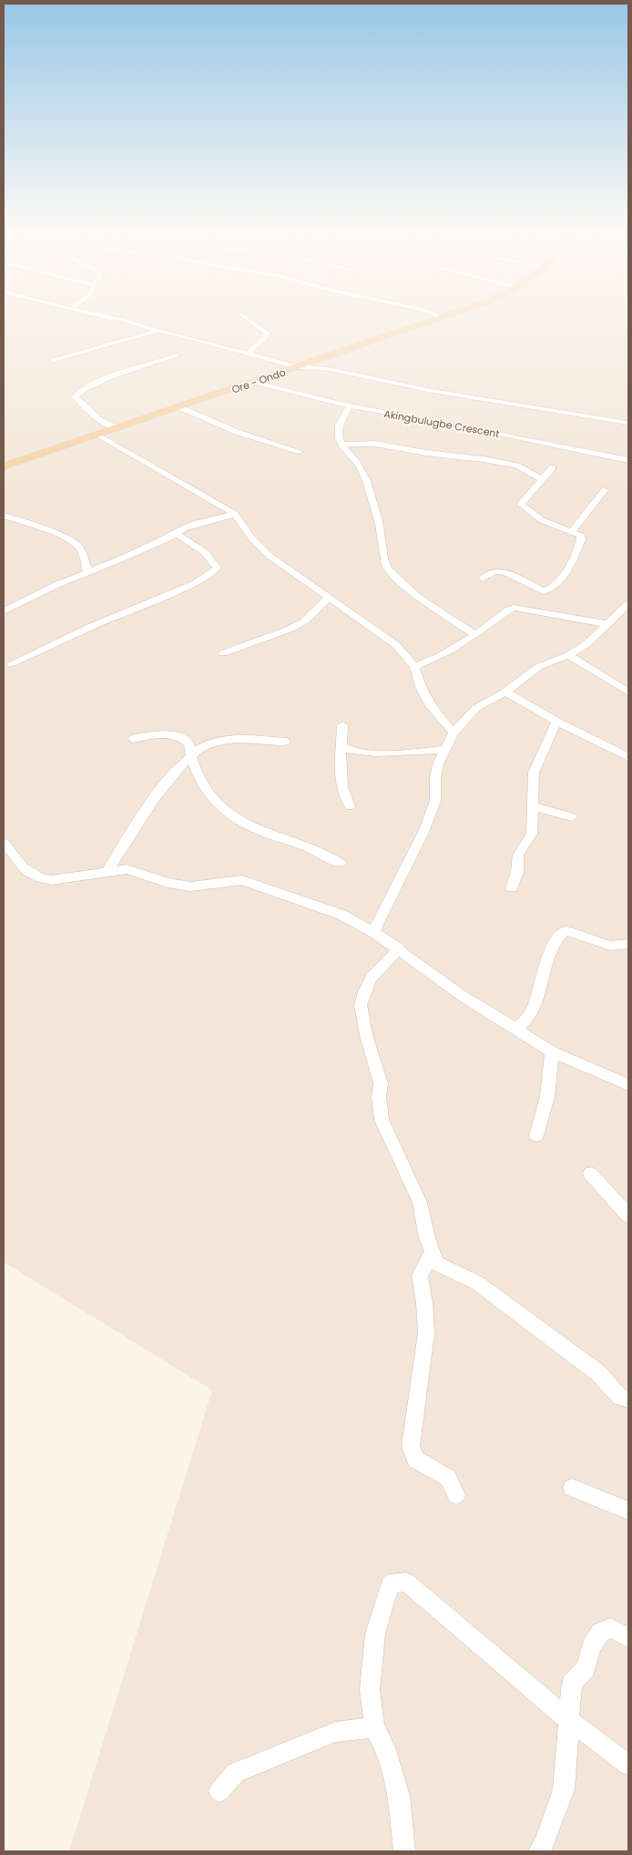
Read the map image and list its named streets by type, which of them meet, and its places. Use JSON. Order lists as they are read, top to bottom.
{
  "streets": {
    "main road": ["Ore - Ondo"],
    "street": ["Akingbulugbe Crescent"]
  },
  "crossings": [
    ["Ore - Ondo", "Akingbulugbe Crescent"]
  ]
}
